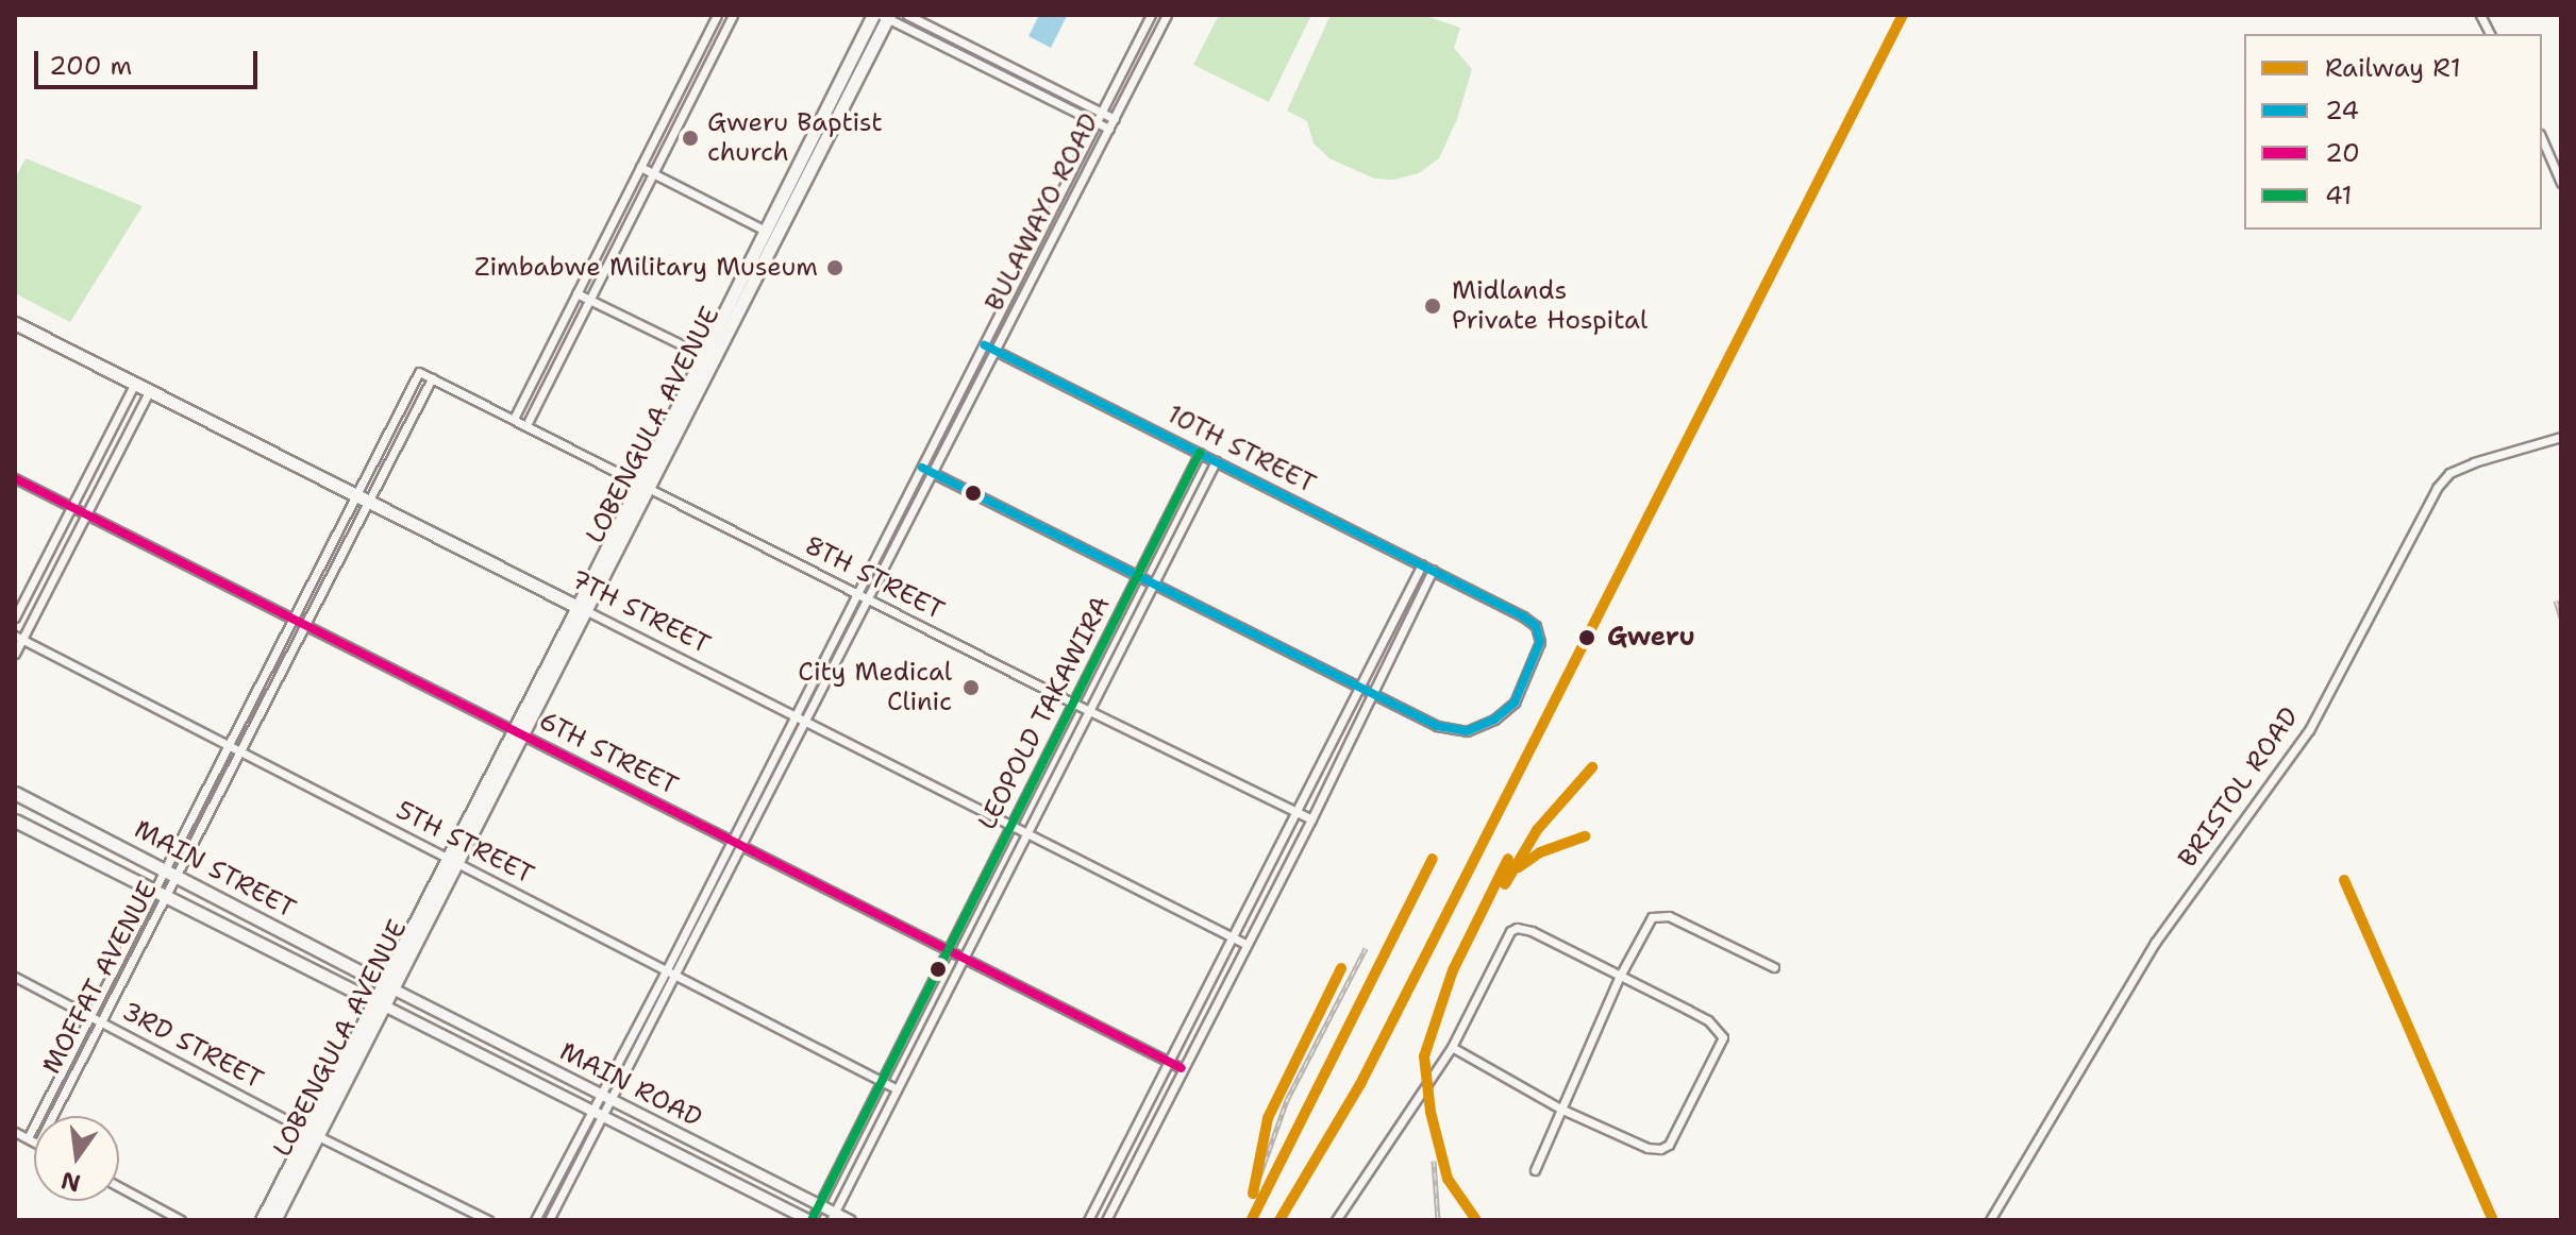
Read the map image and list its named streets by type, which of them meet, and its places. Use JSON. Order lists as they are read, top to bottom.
{
  "streets": {
    "highway": ["LOBENGULA AVENUE", "7TH STREET", "MAIN STREET"],
    "main road": ["MAIN ROAD"],
    "street": [
      "BULAWAYO ROAD",
      "10TH STREET",
      "8TH STREET",
      "LEOPOLD TAKAWIRA",
      "6TH STREET",
      "BRISTOL ROAD",
      "5TH STREET",
      "MOFFAT AVENUE",
      "3RD STREET"
    ]
  },
  "crossings": [
    ["BULAWAYO ROAD", "10TH STREET"],
    ["BULAWAYO ROAD", "8TH STREET"],
    ["BULAWAYO ROAD", "7TH STREET"],
    ["BULAWAYO ROAD", "6TH STREET"],
    ["BULAWAYO ROAD", "5TH STREET"],
    ["BULAWAYO ROAD", "MAIN ROAD"],
    ["LOBENGULA AVENUE", "8TH STREET"],
    ["LOBENGULA AVENUE", "7TH STREET"],
    ["LOBENGULA AVENUE", "6TH STREET"],
    ["LOBENGULA AVENUE", "5TH STREET"],
    ["LOBENGULA AVENUE", "MAIN STREET"],
    ["LOBENGULA AVENUE", "3RD STREET"],
    ["LOBENGULA AVENUE", "MAIN ROAD"],
    ["10TH STREET", "LEOPOLD TAKAWIRA"],
    ["8TH STREET", "LEOPOLD TAKAWIRA"],
    ["8TH STREET", "MOFFAT AVENUE"],
    ["7TH STREET", "LEOPOLD TAKAWIRA"],
    ["7TH STREET", "MOFFAT AVENUE"],
    ["LEOPOLD TAKAWIRA", "6TH STREET"],
    ["LEOPOLD TAKAWIRA", "5TH STREET"],
    ["LEOPOLD TAKAWIRA", "MAIN ROAD"],
    ["6TH STREET", "MOFFAT AVENUE"],
    ["5TH STREET", "MOFFAT AVENUE"],
    ["MAIN STREET", "MOFFAT AVENUE"],
    ["MAIN STREET", "MAIN ROAD"],
    ["MOFFAT AVENUE", "3RD STREET"]
  ],
  "places": [
    "Gweru Baptist church",
    "Zimbabwe Military Museum",
    "Midlands Private Hospital",
    "Gweru",
    "City Medical Clinic"
  ],
  "lines": [
    "rail line R1",
    "transit line 24",
    "transit line 41",
    "transit line 20"
  ],
  "legend": [
    "Railway R1",
    "24",
    "20",
    "41"
  ],
  "scale_bar": "200 m",
  "north": "bottom"
}
